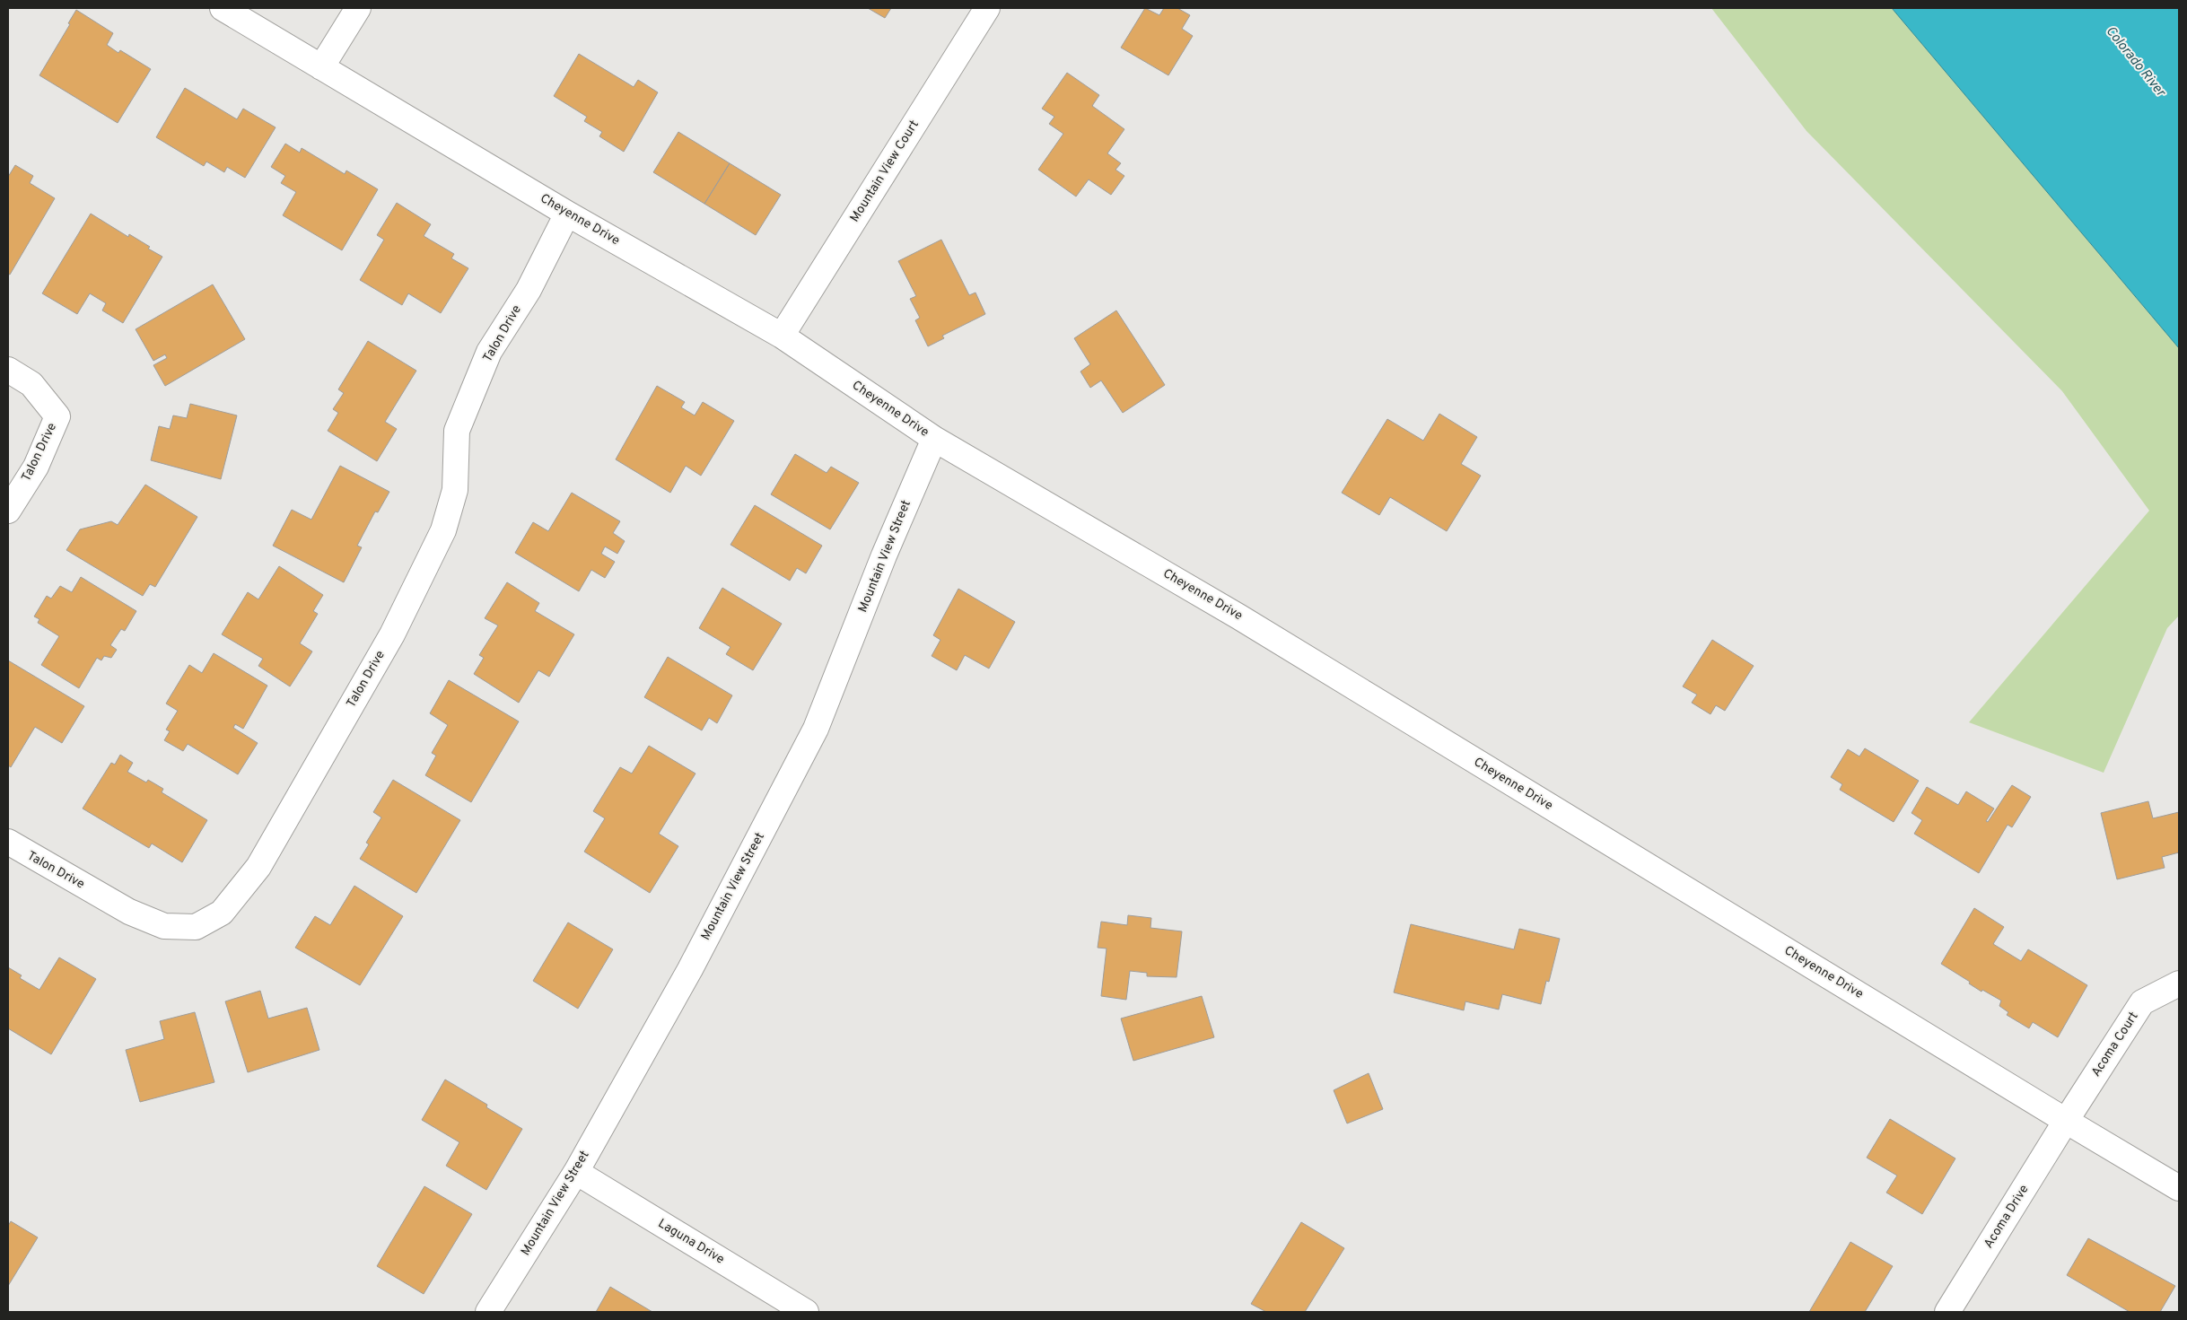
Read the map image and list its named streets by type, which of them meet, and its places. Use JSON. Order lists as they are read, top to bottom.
{
  "streets": {
    "street": [
      "Mountain View Court",
      "Cheyenne Drive",
      "Talon Drive",
      "Mountain View Street",
      "Acoma Court",
      "Acoma Drive",
      "Laguna Drive"
    ]
  },
  "crossings": [
    ["Mountain View Court", "Cheyenne Drive"],
    ["Cheyenne Drive", "Talon Drive"],
    ["Cheyenne Drive", "Mountain View Street"],
    ["Cheyenne Drive", "Acoma Court"],
    ["Cheyenne Drive", "Acoma Drive"],
    ["Mountain View Street", "Laguna Drive"],
    ["Acoma Court", "Acoma Drive"]
  ],
  "water": ["Colorado River"]
}
